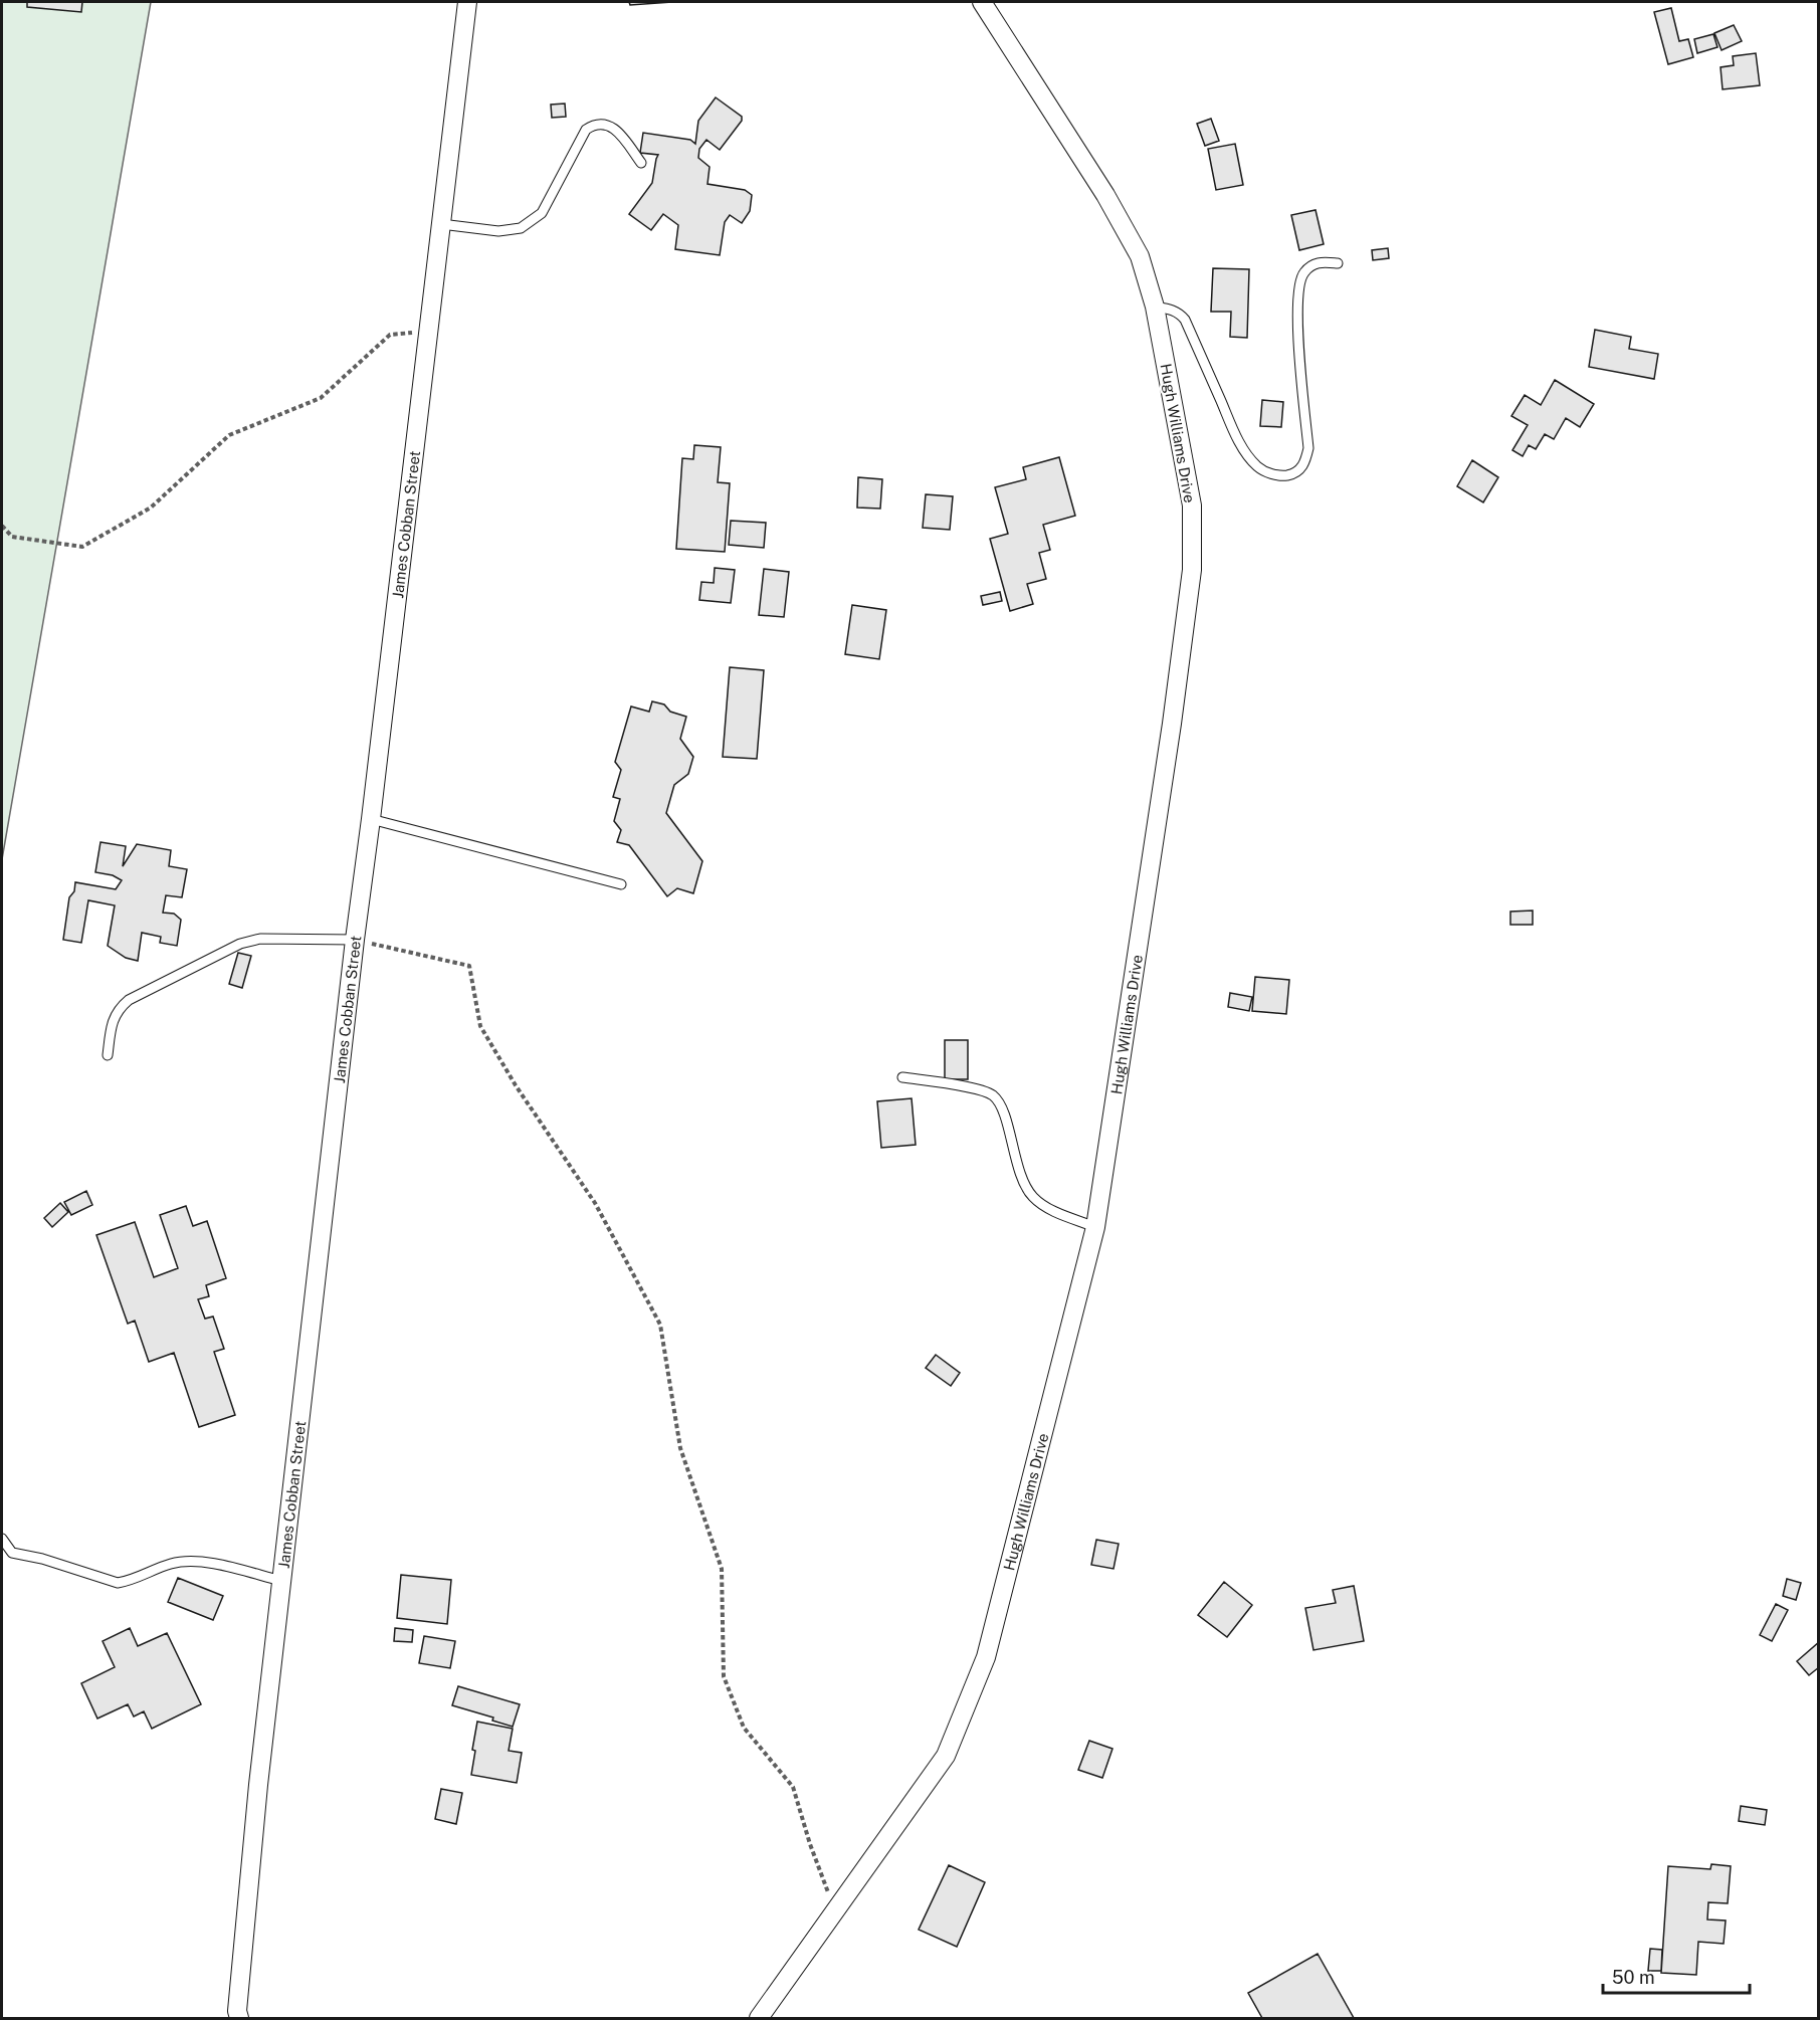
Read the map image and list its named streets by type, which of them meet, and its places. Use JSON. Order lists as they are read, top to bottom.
{
  "streets": {
    "street": ["Hugh Williams Drive", "James Cobban Street"]
  },
  "scale_bar": "50 m"
}
